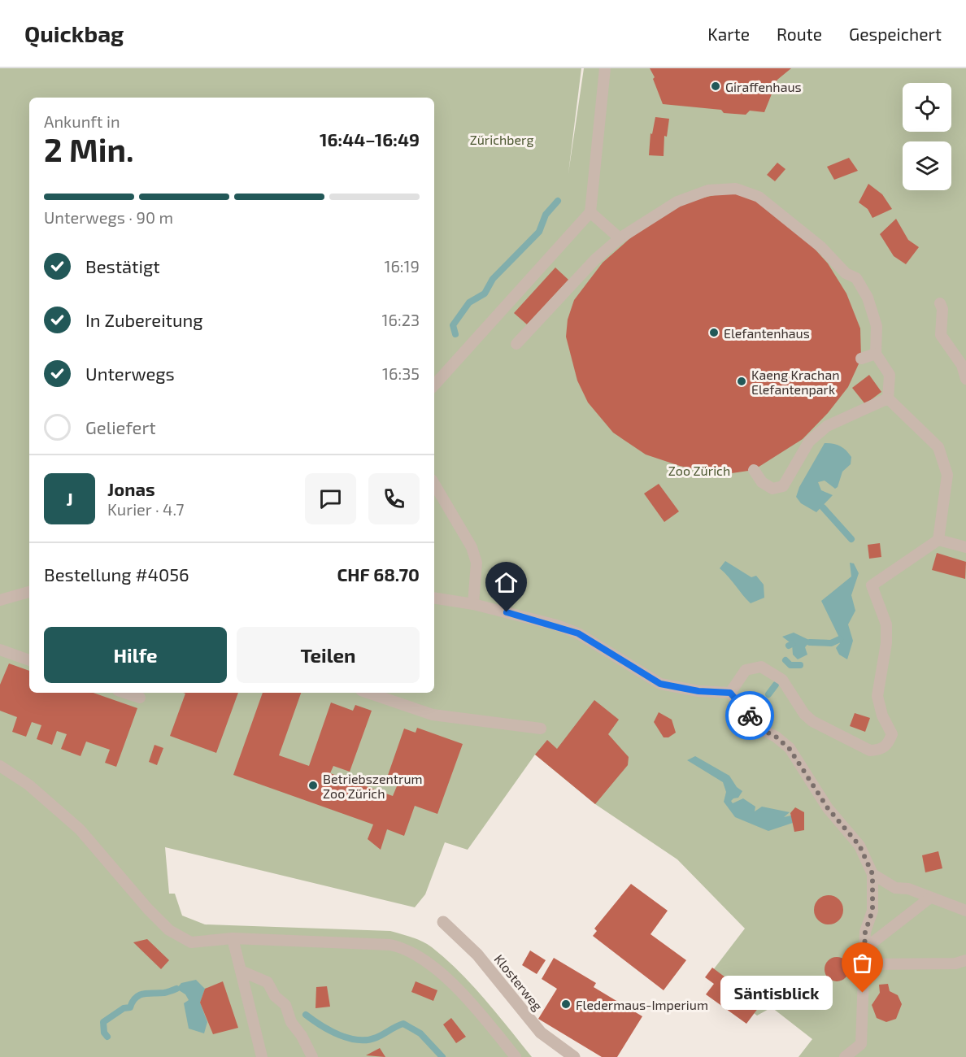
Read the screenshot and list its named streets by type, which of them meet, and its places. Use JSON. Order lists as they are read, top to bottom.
{
  "streets": {
    "street": ["Klosterweg"]
  },
  "parks": ["Zürichberg", "Zoo Zürich"],
  "places": [
    "Giraffenhaus",
    "Elefantenhaus",
    "Kaeng Krachan Elefantenpark",
    "Betriebszentrum Zoo Zürich",
    "Säntisblick",
    "Fledermaus-Imperium"
  ],
  "page": {
    "header": "Quickbag",
    "nav": ["Karte", "Route", "Gespeichert"],
    "heading": ["2 Min.", "Ankunft in", "16:44–16:49"],
    "panel": [
      "Jonas",
      "Kurier · 4.7",
      "Bestellung #4056",
      "CHF 68.70"
    ],
    "bar": "Unterwegs · 90 m",
    "list": [
      ["Bestätigt", "16:19"],
      ["In Zubereitung", "16:23"],
      ["Unterwegs", "16:35"],
      "Geliefert"
    ],
    "round": "J",
    "buttons": ["Hilfe", "Teilen"],
    "bubble": "Säntisblick"
  }
}
